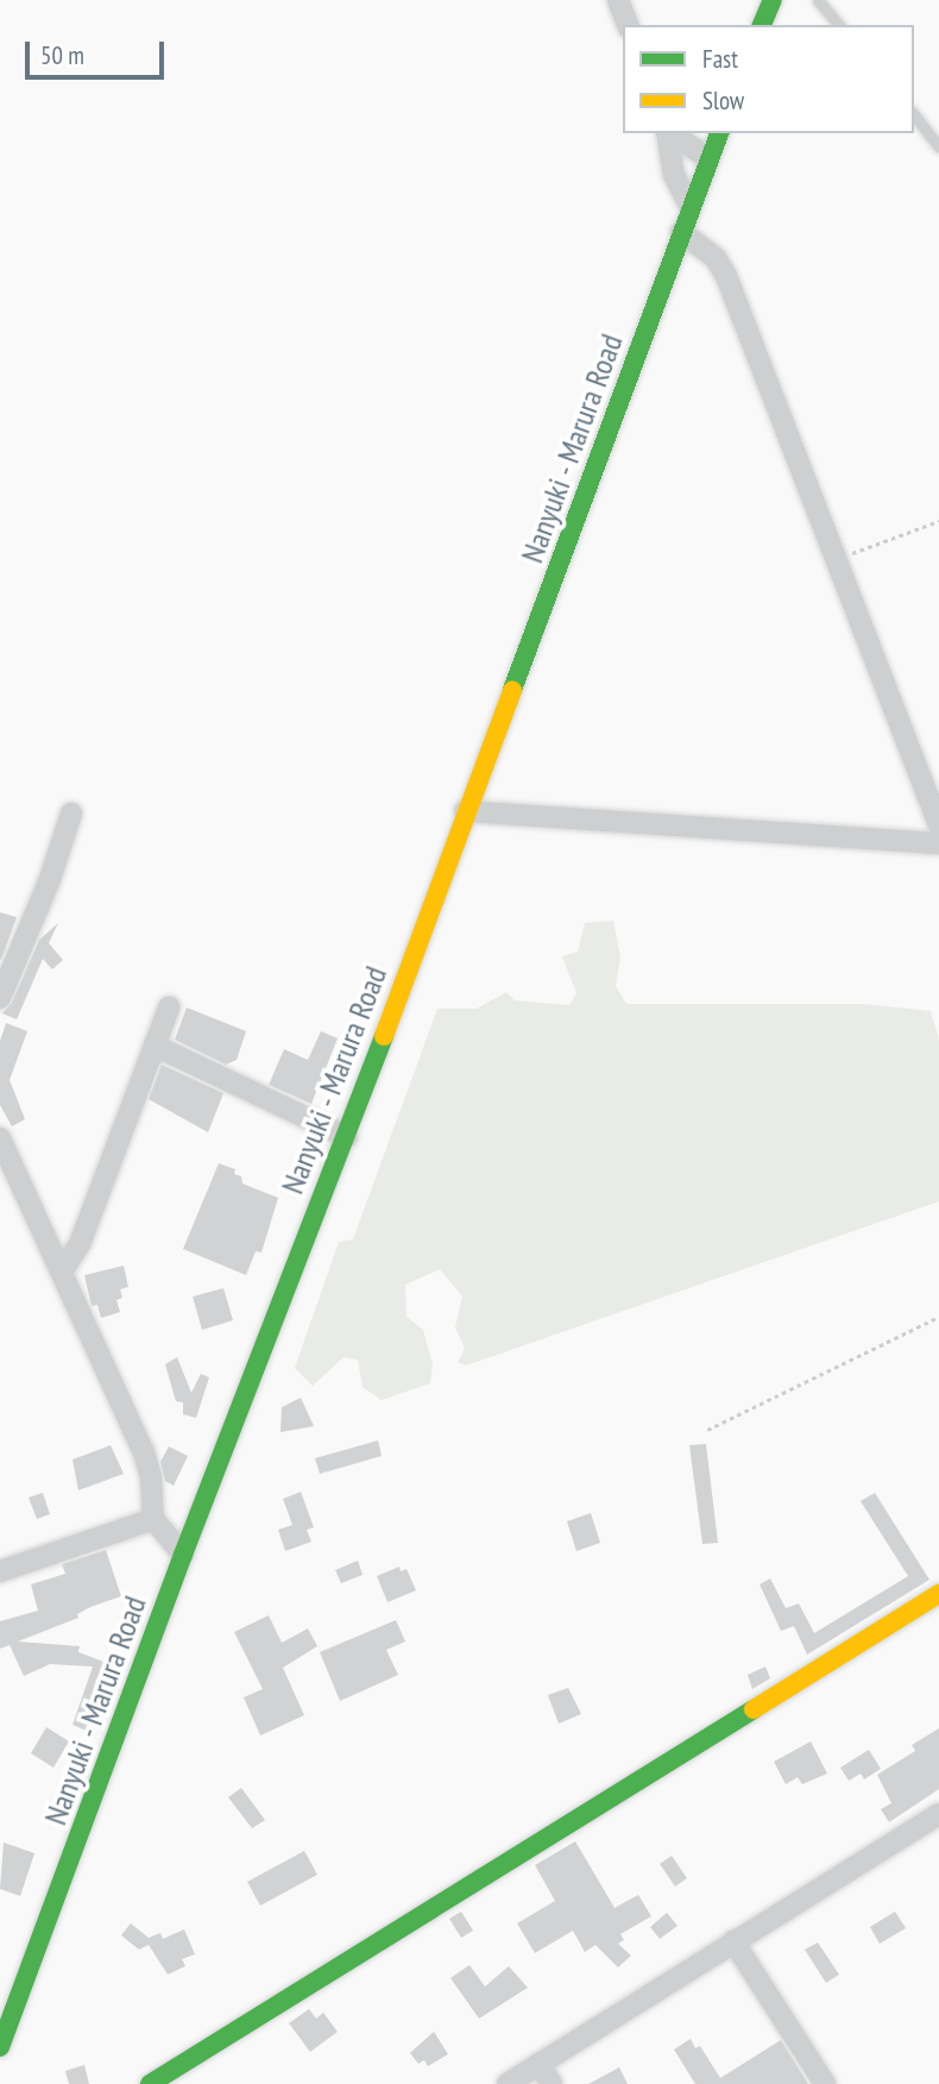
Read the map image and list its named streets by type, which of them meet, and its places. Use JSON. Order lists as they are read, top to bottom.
{
  "streets": {
    "street": ["Nanyuki - Marura Road"]
  },
  "legend": ["Fast", "Slow"],
  "scale_bar": "50 m"
}
